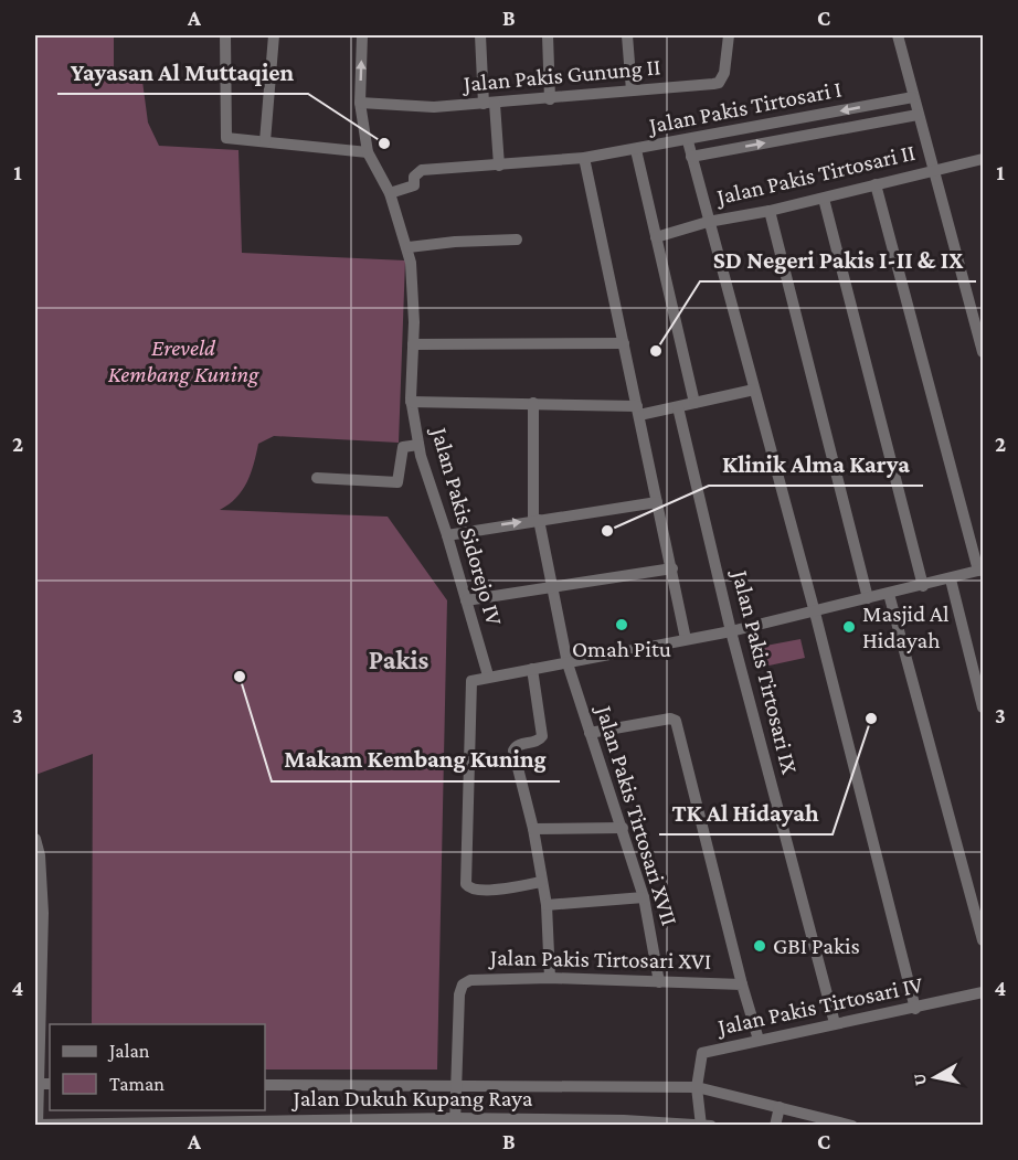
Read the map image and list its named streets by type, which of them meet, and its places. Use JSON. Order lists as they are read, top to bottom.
{
  "streets": {
    "street": [
      "Jalan Pakis Gunung II",
      "Jalan Pakis Tirtosari I",
      "Jalan Pakis Tirtosari II",
      "Jalan Pakis Sidorejo IV",
      "Jalan Pakis Tirtosari IX",
      "Jalan Pakis Tirtosari XVII",
      "Jalan Pakis Tirtosari XVI",
      "Jalan Pakis Tirtosari IV",
      "Jalan Dukuh Kupang Raya"
    ]
  },
  "crossings": [
    ["Jalan Pakis Gunung II", "Jalan Pakis Sidorejo IV"],
    ["Jalan Pakis Tirtosari I", "Jalan Pakis Sidorejo IV"],
    ["Jalan Pakis Tirtosari IX", "Jalan Pakis Tirtosari IV"],
    ["Jalan Pakis Tirtosari XVII", "Jalan Pakis Tirtosari XVI"],
    ["Jalan Pakis Tirtosari XVI", "Jalan Pakis Tirtosari IV"],
    ["Jalan Pakis Tirtosari XVI", "Jalan Dukuh Kupang Raya"],
    ["Jalan Pakis Tirtosari IV", "Jalan Dukuh Kupang Raya"]
  ],
  "districts": ["Pakis"],
  "parks": ["Ereveld Kembang Kuning"],
  "places": [
    "Yayasan Al Muttaqien",
    "SD Negeri Pakis I-II & IX",
    "Klinik Alma Karya",
    "Omah Pitu",
    "Masjid Al Hidayah",
    "Makam Kembang Kuning",
    "TK Al Hidayah",
    "GBI Pakis"
  ],
  "legend": ["Jalan", "Taman"],
  "north": "left",
  "grid": {
    "columns": ["A", "B", "C"],
    "rows": [
      "1",
      "2",
      "3",
      "4"
    ]
  }
}
